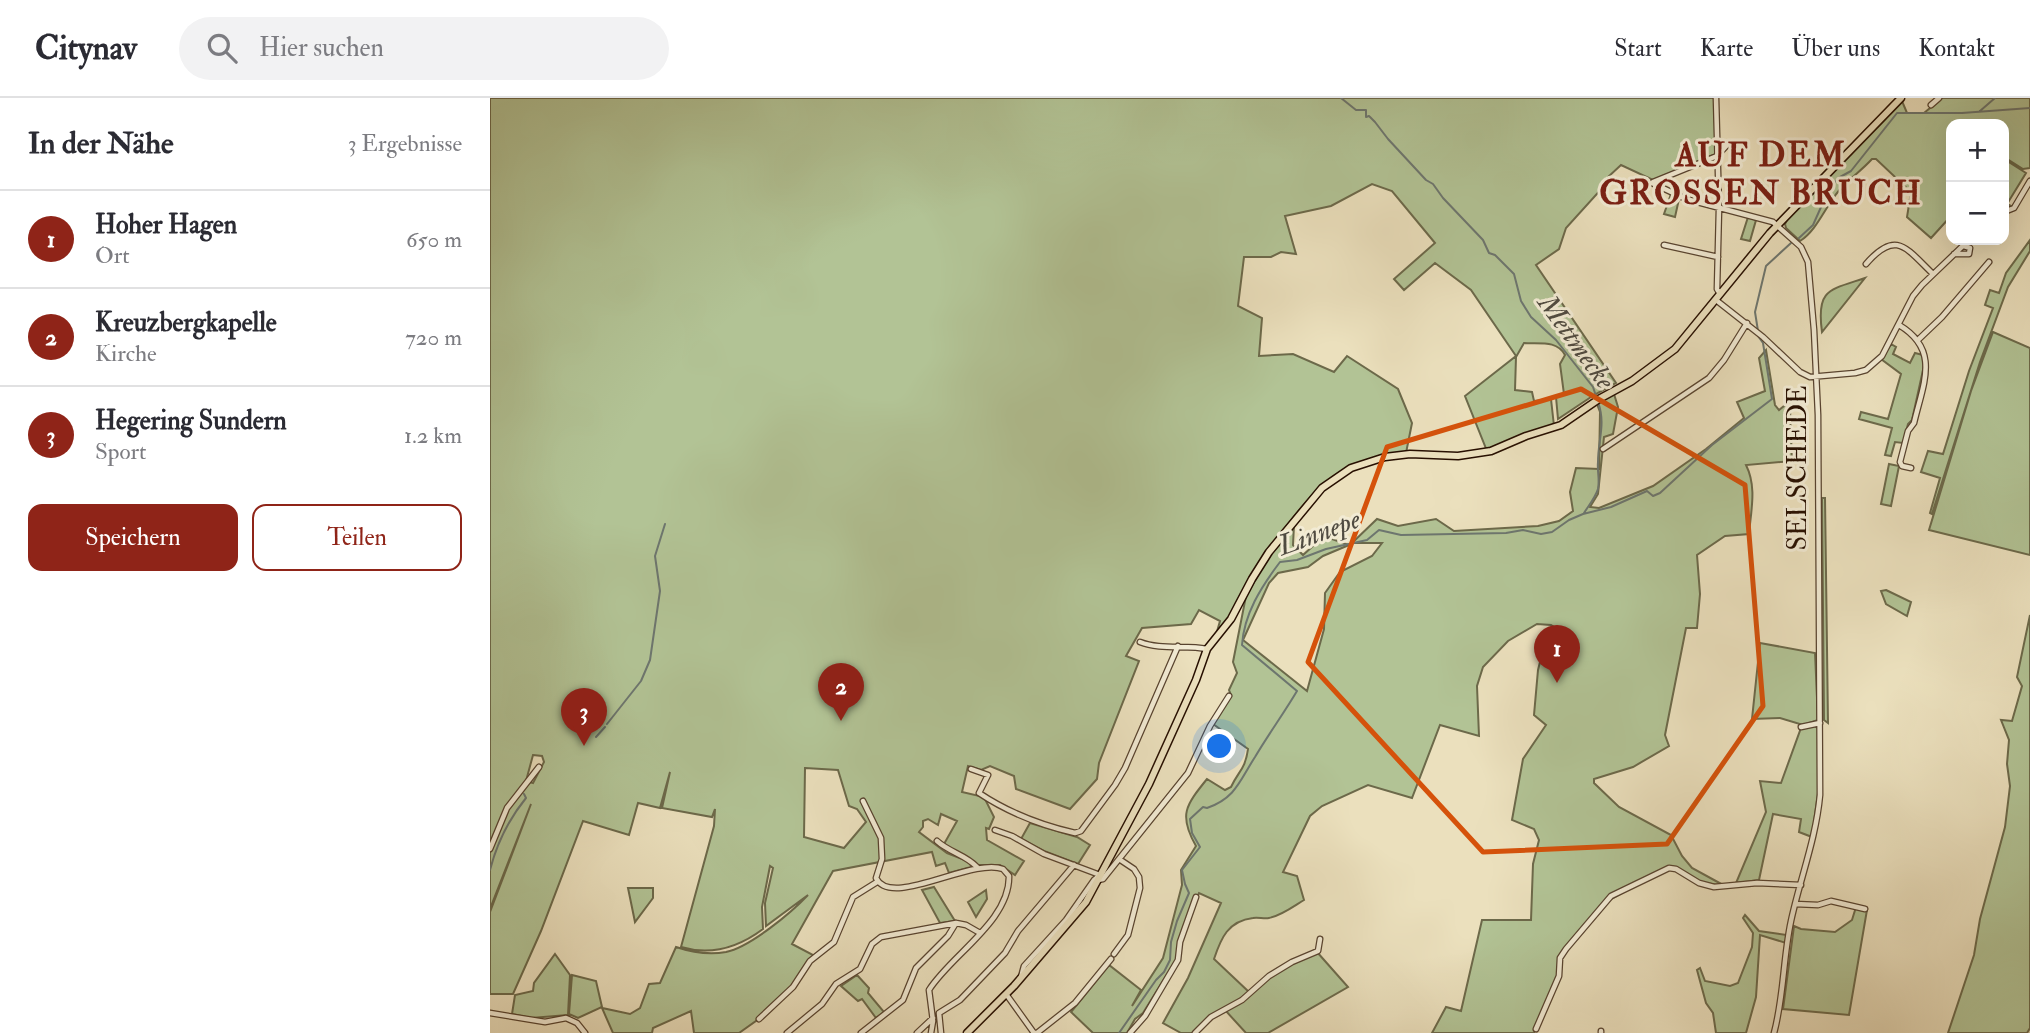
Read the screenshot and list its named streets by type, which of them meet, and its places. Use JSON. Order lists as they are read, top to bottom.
{
  "streets": {
    "street": ["SELSCHEDE"]
  },
  "districts": ["AUF DEM GROSSEN BRUCH"],
  "water": ["Mettmecke", "Linnepe"],
  "page": {
    "header": "Citynav",
    "search": "Hier suchen",
    "nav": [
      "Start",
      "Karte",
      "Über uns",
      "Kontakt"
    ],
    "heading": ["In der Nähe", "3 Ergebnisse"],
    "map_buttons": ["+", "−"],
    "list": [
      {
        "mark": "1",
        "name": "Hoher Hagen",
        "note": "Ort",
        "value": "650 m"
      },
      {
        "mark": "2",
        "name": "Kreuzbergkapelle",
        "note": "Kirche",
        "value": "720 m"
      },
      {
        "mark": "3",
        "name": "Hegering Sundern",
        "note": "Sport",
        "value": "1.2 km"
      }
    ],
    "buttons": ["Speichern", "Teilen"],
    "pins": ["1", "2", "3"]
  }
}
